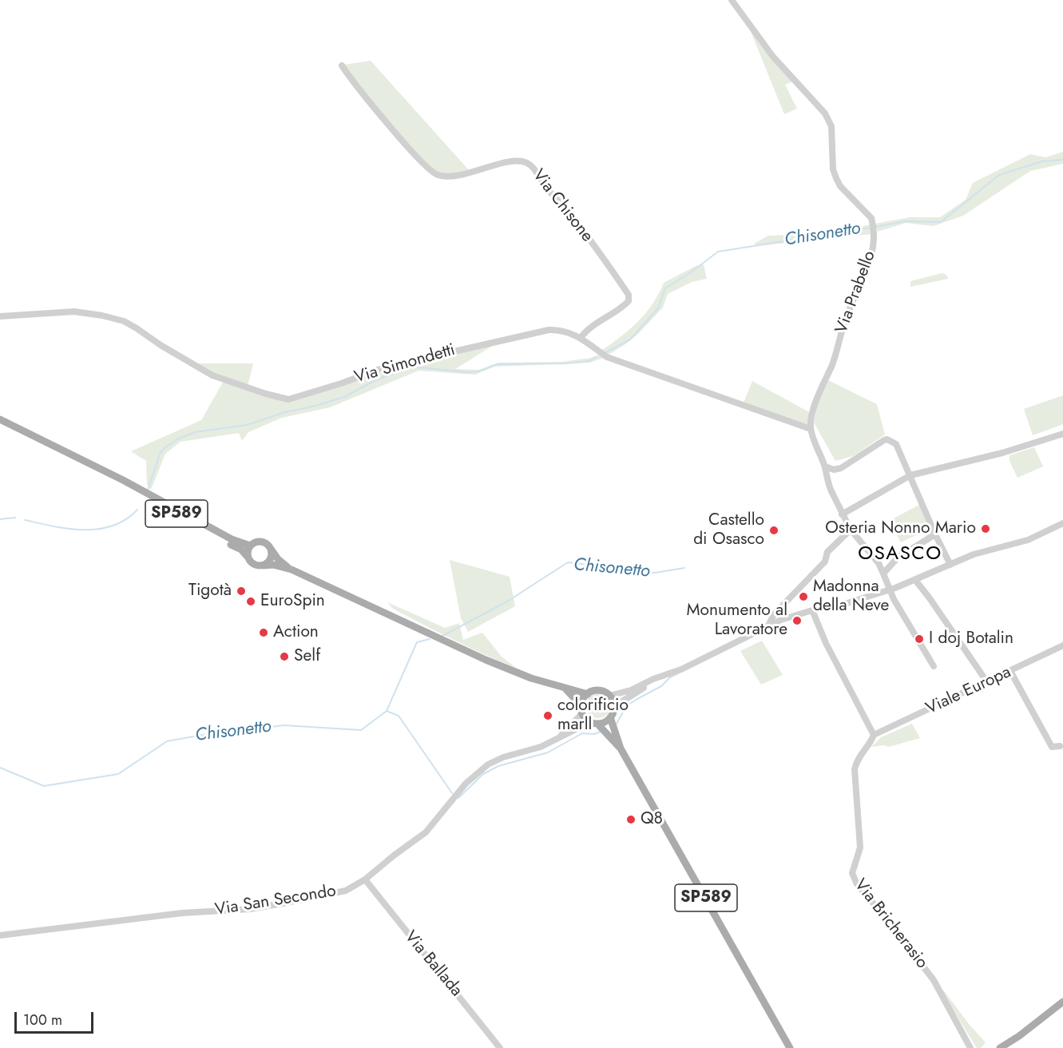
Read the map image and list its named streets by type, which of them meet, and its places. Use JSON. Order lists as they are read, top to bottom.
{
  "streets": {
    "main road": ["SP589"],
    "street": [
      "Via Chisone",
      "Via Prabello",
      "Via Simondetti",
      "Viale Europa",
      "Via San Secondo",
      "Via Bricherasio",
      "Via Ballada"
    ]
  },
  "crossings": [
    ["Via Chisone", "Via Simondetti"],
    ["Via Prabello", "Via Simondetti"],
    ["SP589", "Via San Secondo"],
    ["Viale Europa", "Via Bricherasio"],
    ["Via San Secondo", "Via Ballada"]
  ],
  "districts": ["OSASCO"],
  "water": ["Chisonetto"],
  "places": [
    "Osteria Nonno Mario",
    "Castello di Osasco",
    "Tigotà",
    "Madonna della Neve",
    "EuroSpin",
    "Monumento al Lavoratore",
    "Action",
    "I doj Botalin",
    "Self",
    "colorificio marll",
    "Q8"
  ],
  "scale_bar": "100 m"
}
